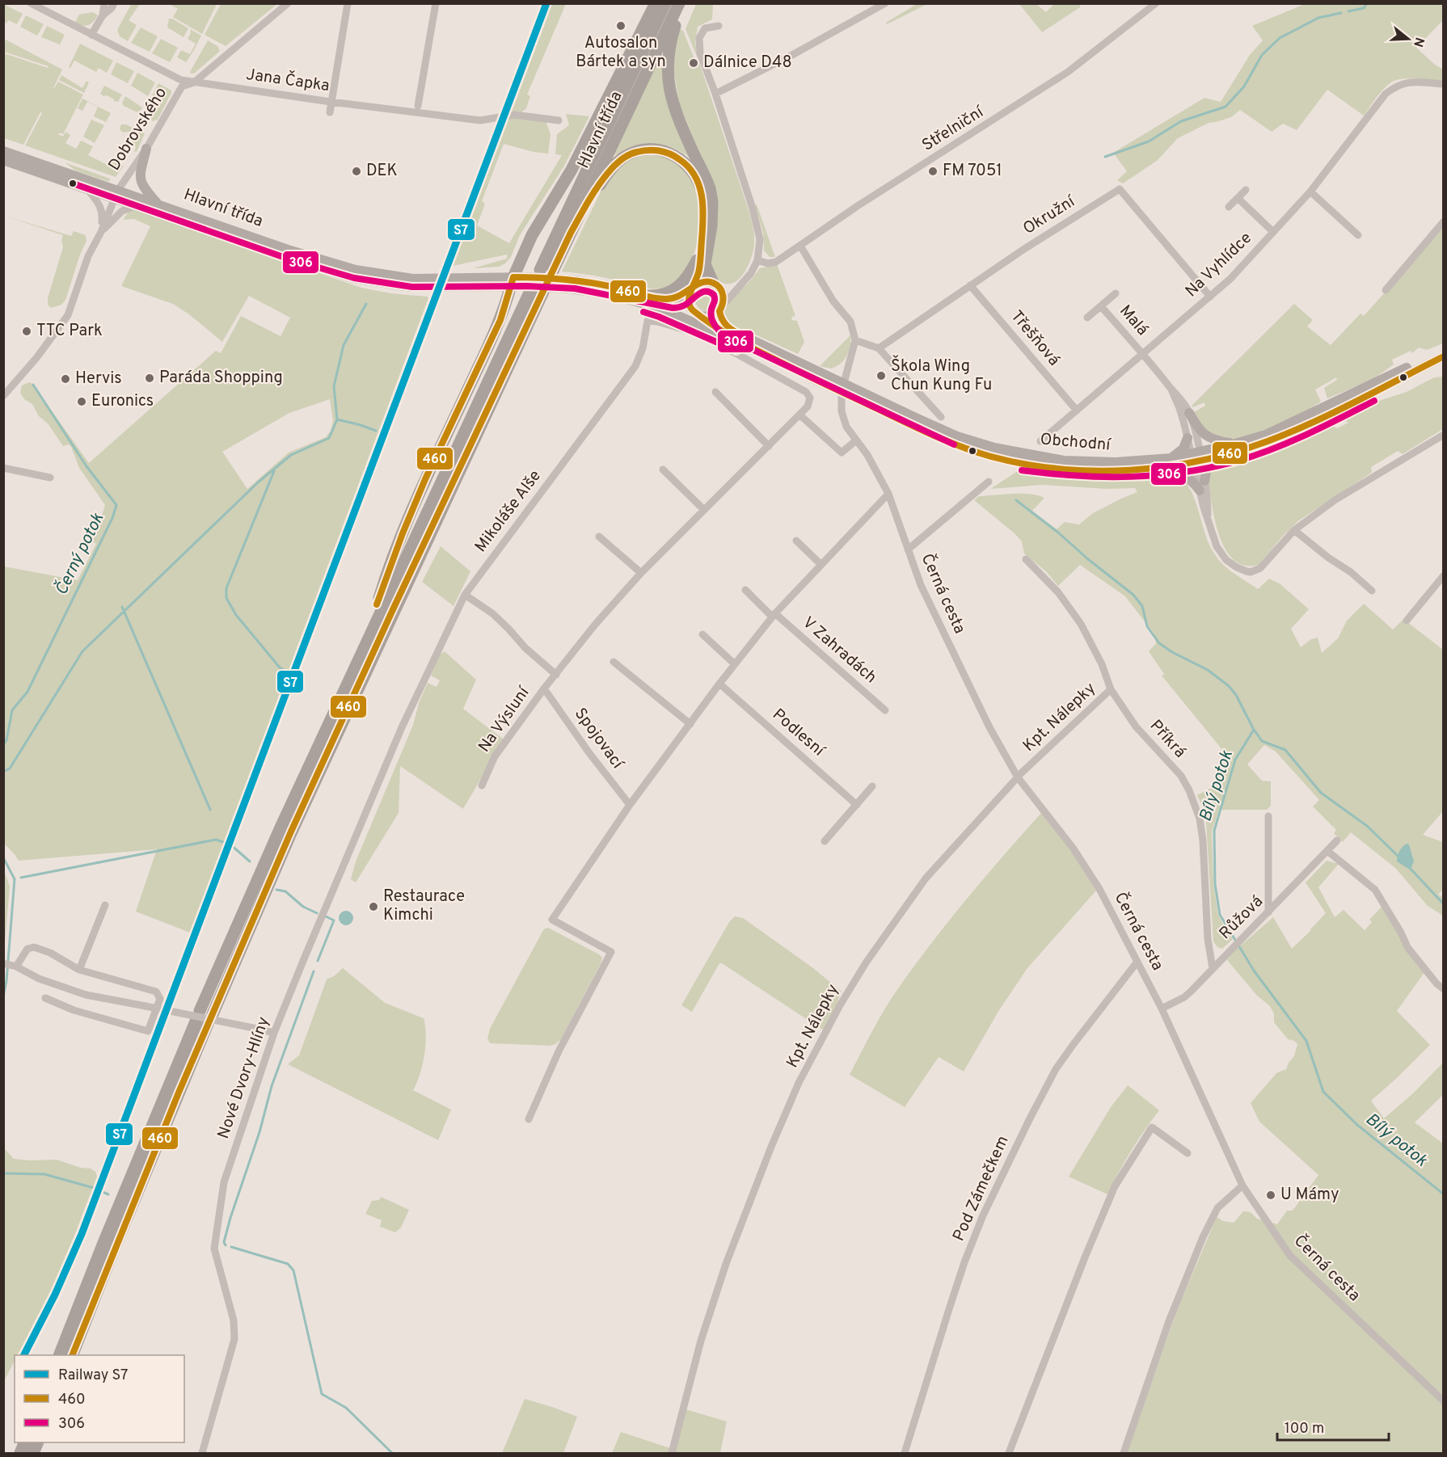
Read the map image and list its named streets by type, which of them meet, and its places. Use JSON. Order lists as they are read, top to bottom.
{
  "streets": {
    "highway": ["Hlavní třída"],
    "main road": ["Obchodní"],
    "street": [
      "Jana Čapka",
      "Dobrovského",
      "Střelniční",
      "Okružní",
      "Na Vyhlídce",
      "Malá",
      "Třešňová",
      "Mikoláše Alše",
      "Černá cesta",
      "V Zahradách",
      "Kpt. Nálepky",
      "Na Výsluní",
      "Podlesní",
      "Spojovací",
      "Příkrá",
      "Růžová",
      "Nové Dvory-Hlíny",
      "Pod Zámečkem"
    ]
  },
  "crossings": [
    ["Jana Čapka", "Dobrovského"],
    ["Dobrovského", "Hlavní třída"],
    ["Okružní", "Na Vyhlídce"],
    ["Okružní", "Třešňová"],
    ["Na Vyhlídce", "Malá"],
    ["Na Vyhlídce", "Třešňová"],
    ["Obchodní", "Černá cesta"],
    ["Mikoláše Alše", "Na Výsluní"],
    ["Mikoláše Alše", "Nové Dvory-Hlíny"],
    ["Černá cesta", "Kpt. Nálepky"],
    ["Černá cesta", "Růžová"],
    ["Černá cesta", "Pod Zámečkem"],
    ["Kpt. Nálepky", "Příkrá"],
    ["Na Výsluní", "Spojovací"],
    ["Příkrá", "Růžová"]
  ],
  "water": ["Černý potok", "Bílý potok"],
  "places": [
    "Autosalon Bártek a syn",
    "Dálnice D48",
    "DEK",
    "FM 7051",
    "TTC Park",
    "Škola Wing Chun Kung Fu",
    "Paráda Shopping",
    "Hervis",
    "Euronics",
    "Restaurace Kimchi",
    "U Mámy"
  ],
  "lines": ["rail line S7", "transit line 460", "transit line 306"],
  "legend": ["Railway S7", "460", "306"],
  "scale_bar": "100 m",
  "north": "right"
}
